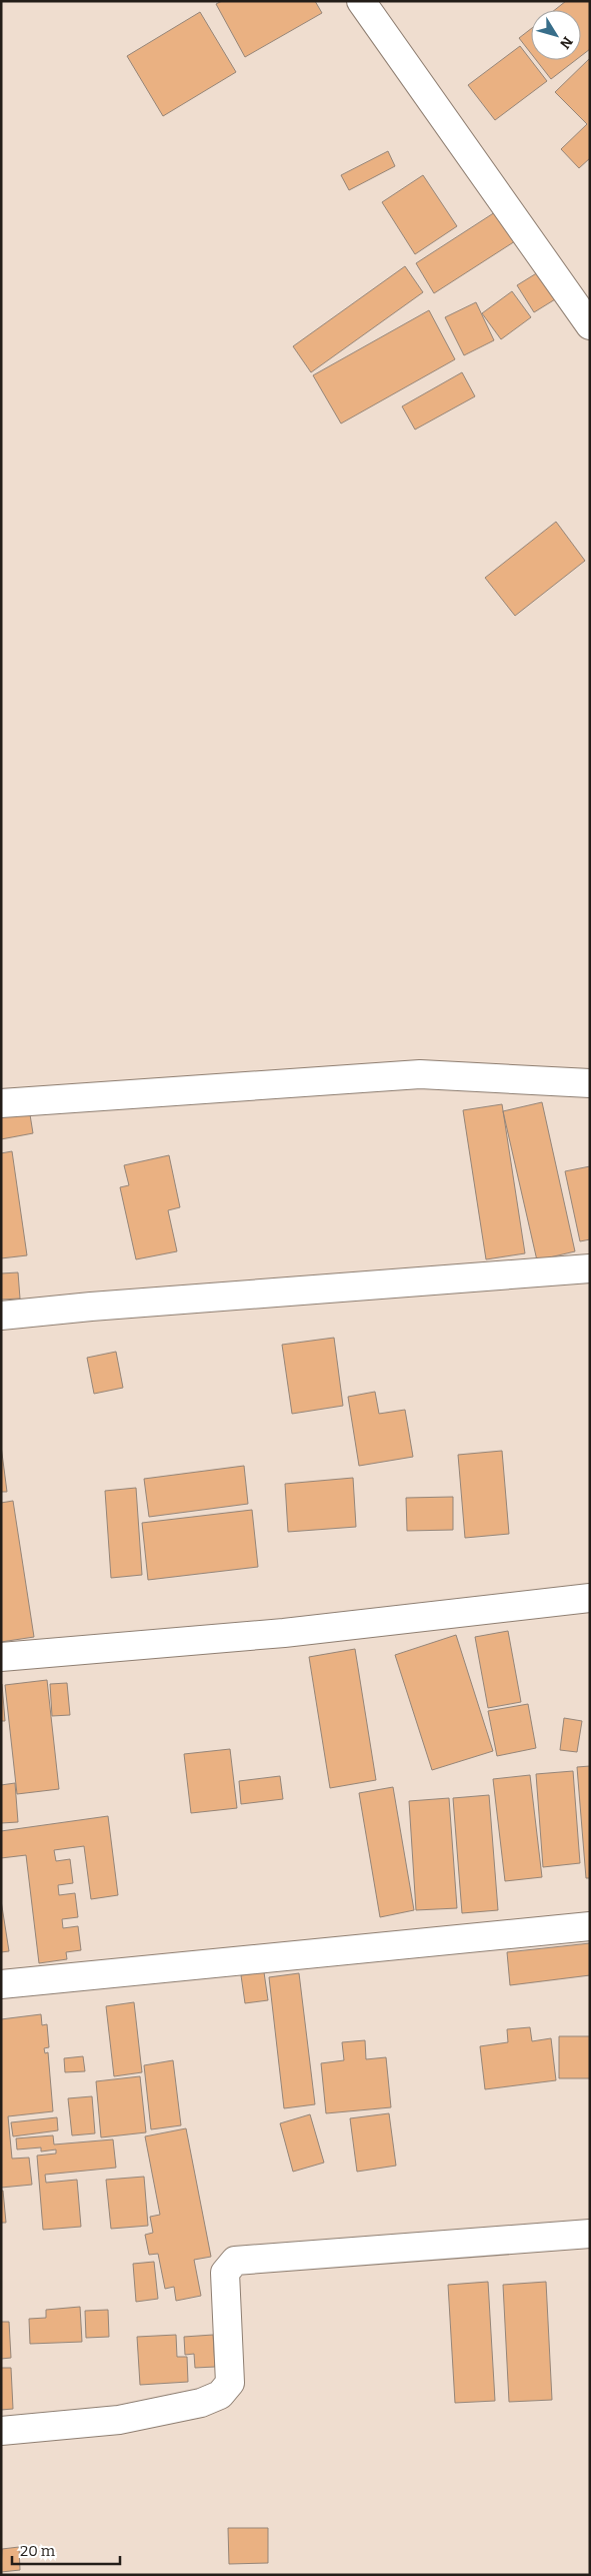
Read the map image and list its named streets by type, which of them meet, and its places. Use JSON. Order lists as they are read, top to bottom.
{
  "scale_bar": "20 m",
  "north": "bottom right"
}
